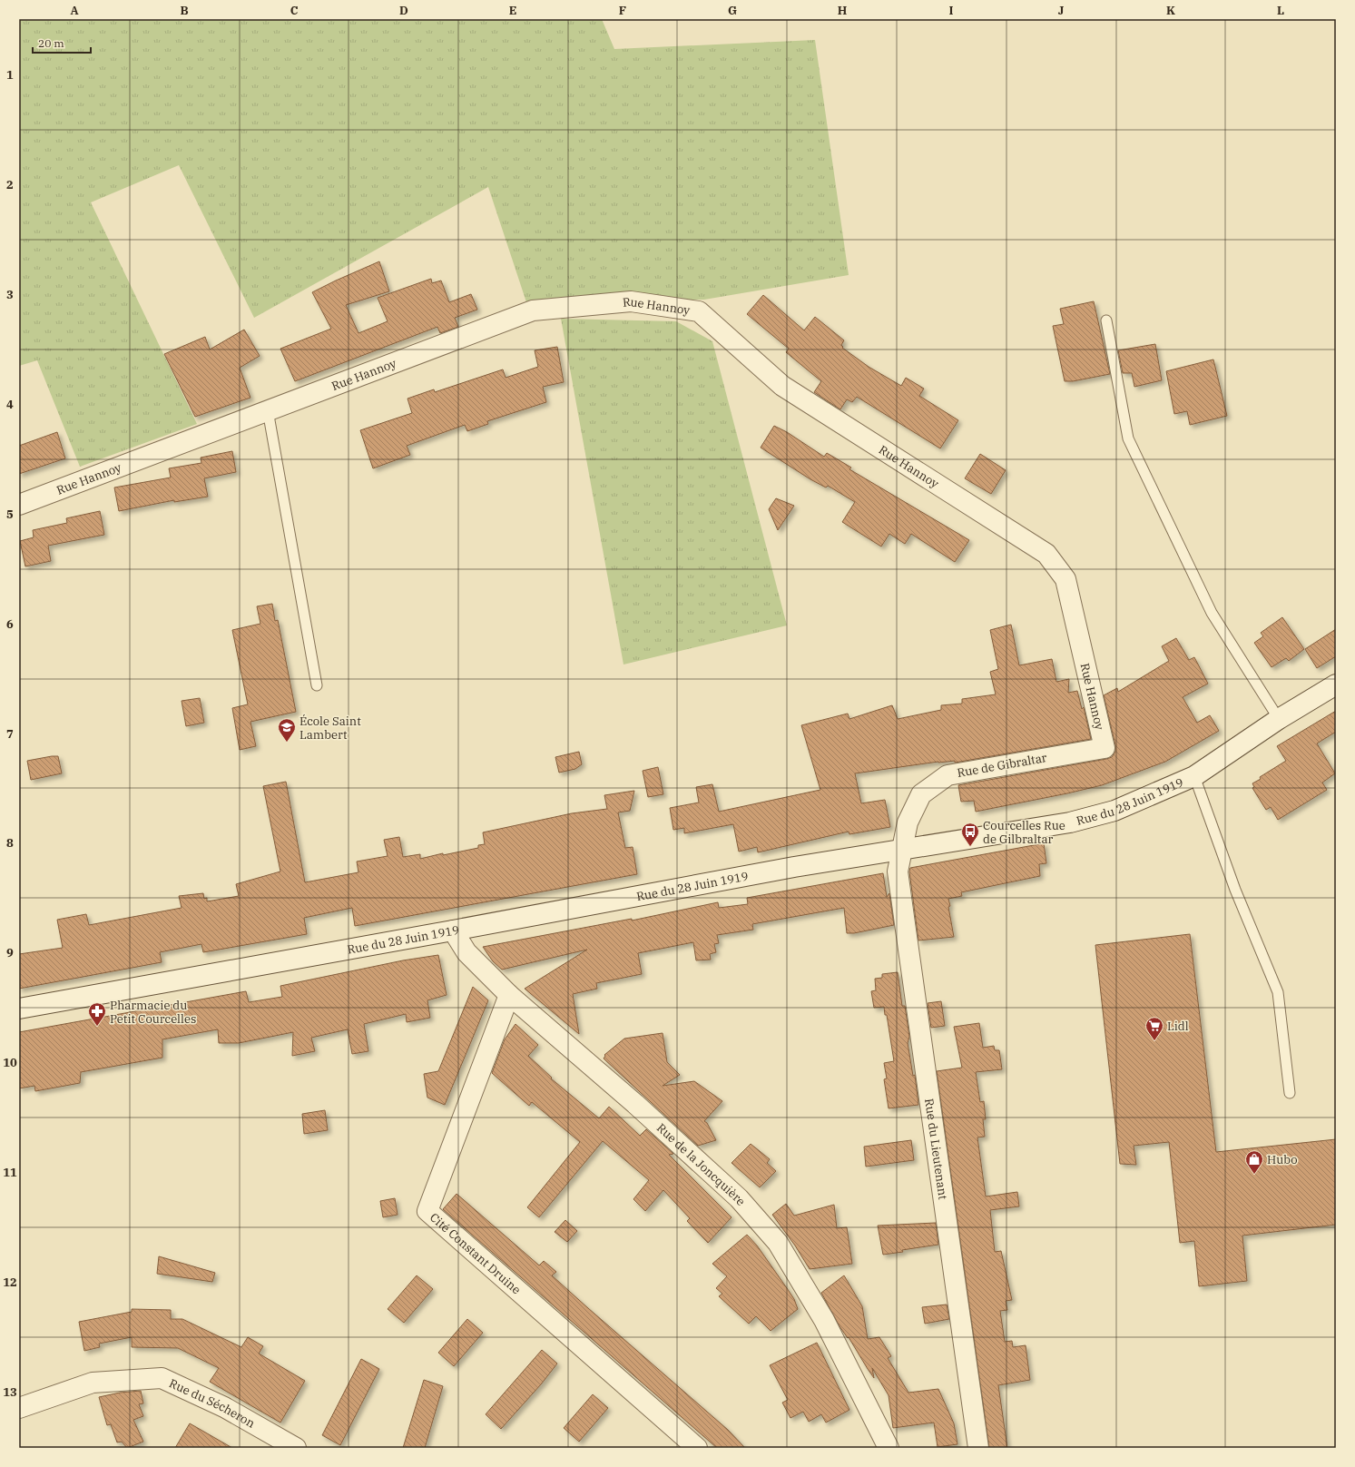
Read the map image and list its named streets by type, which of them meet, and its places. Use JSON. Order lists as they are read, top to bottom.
{
  "streets": {
    "street": [
      "Rue Hannoy",
      "Rue de Gibraltar",
      "Rue du 28 Juin 1919",
      "Rue du Lieutenant",
      "Rue de la Joncquière",
      "Cité Constant Druine",
      "Rue du Sécheron"
    ]
  },
  "crossings": [
    ["Rue Hannoy", "Rue de Gibraltar"],
    ["Rue de Gibraltar", "Rue du 28 Juin 1919"],
    ["Rue de Gibraltar", "Rue du Lieutenant"],
    ["Rue du 28 Juin 1919", "Rue du Lieutenant"],
    ["Rue du 28 Juin 1919", "Rue de la Joncquière"],
    ["Rue de la Joncquière", "Cité Constant Druine"]
  ],
  "places": {
    "school or university": ["École Saint Lambert"],
    "bus stop": ["Courcelles Rue de Gilbraltar"],
    "pharmacy": ["Pharmacie du Petit Courcelles"],
    "supermarket": ["Lidl"],
    "shop": ["Hubo"]
  },
  "scale_bar": "20 m",
  "grid": {
    "columns": [
      "A",
      "B",
      "C",
      "D",
      "E",
      "F",
      "G",
      "H",
      "I",
      "J",
      "K",
      "L"
    ],
    "rows": [
      "1",
      "2",
      "3",
      "4",
      "5",
      "6",
      "7",
      "8",
      "9",
      "10",
      "11",
      "12",
      "13"
    ]
  }
}
